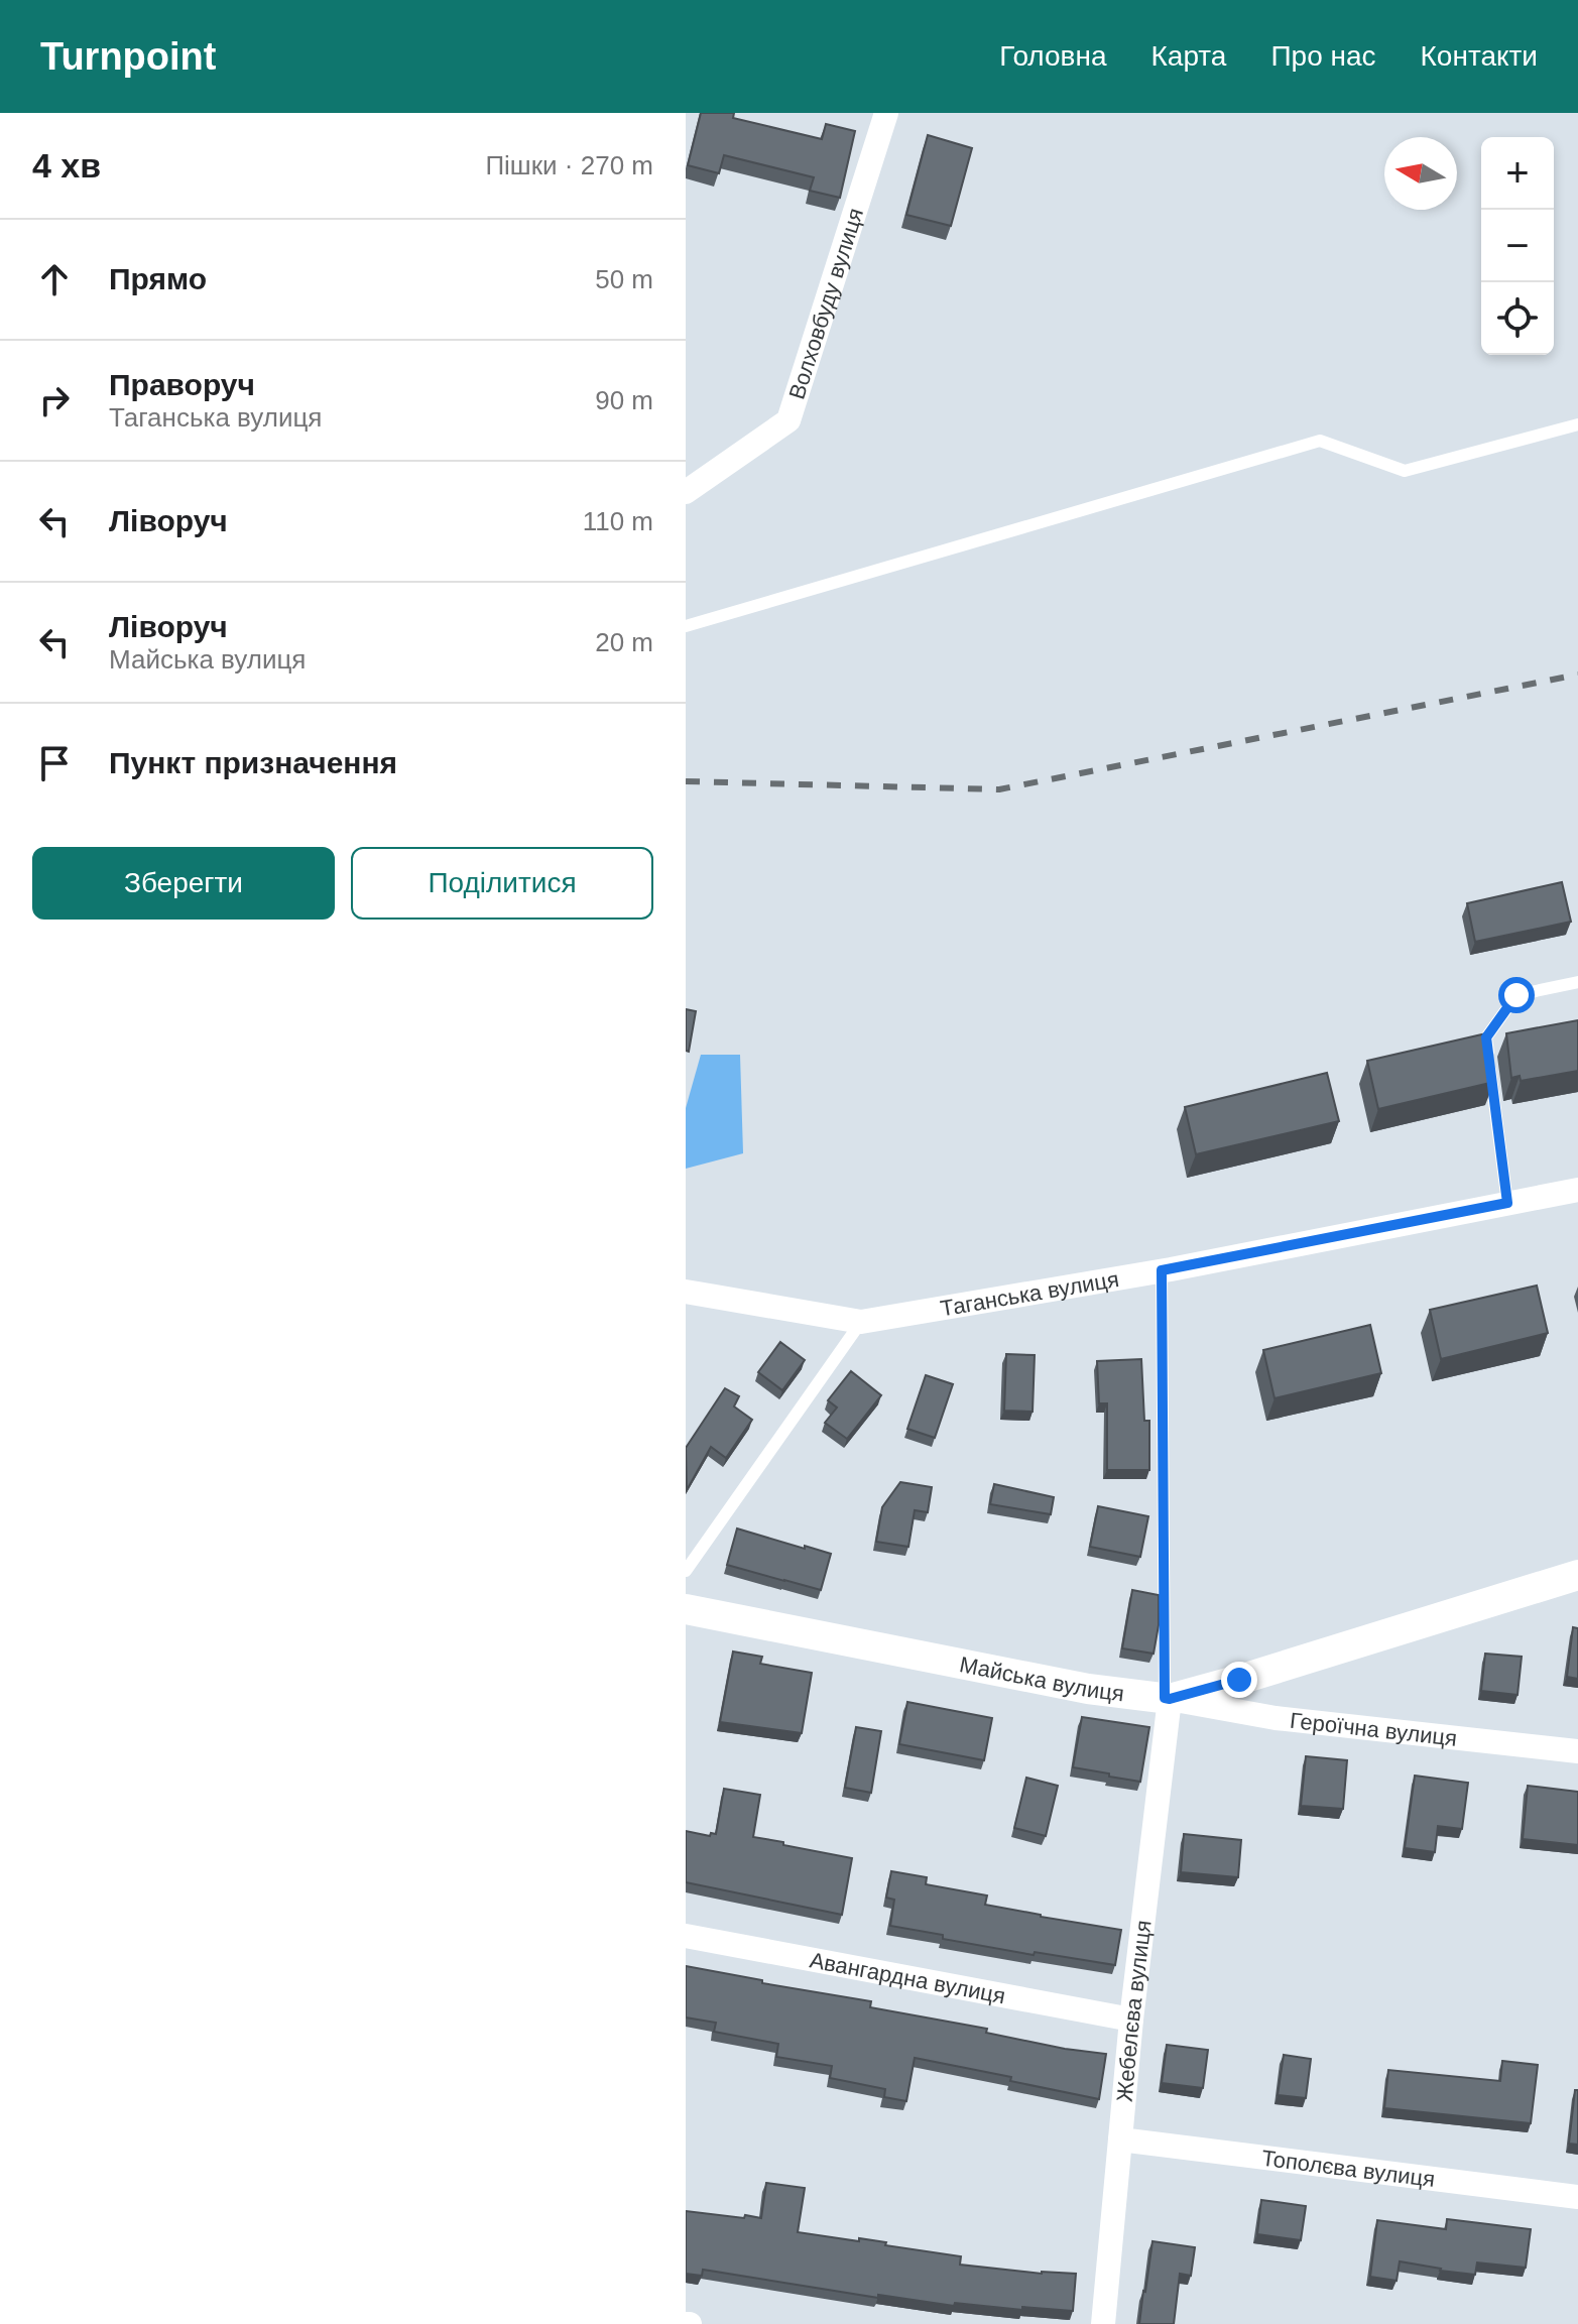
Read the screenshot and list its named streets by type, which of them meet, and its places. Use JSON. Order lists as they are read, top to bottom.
{
  "streets": {
    "street": [
      "Волховбуду вулиця",
      "Таганська вулиця",
      "Майська вулиця",
      "Героїчна вулиця",
      "Авангардна вулиця",
      "Жебелєва вулиця",
      "Тополєва вулиця"
    ]
  },
  "crossings": [
    ["Майська вулиця", "Героїчна вулиця"],
    ["Майська вулиця", "Жебелєва вулиця"],
    ["Героїчна вулиця", "Жебелєва вулиця"],
    ["Авангардна вулиця", "Жебелєва вулиця"],
    ["Жебелєва вулиця", "Тополєва вулиця"]
  ],
  "north": "left",
  "page": {
    "header": "Turnpoint",
    "nav": [
      "Головна",
      "Карта",
      "Про нас",
      "Контакти"
    ],
    "heading": ["4 хв", "Пішки · 270 m"],
    "map_buttons": ["+", "−"],
    "list": [
      ["Прямо", "50 m"],
      ["Праворуч", "Таганська вулиця", "90 m"],
      ["Ліворуч", "110 m"],
      ["Ліворуч", "Майська вулиця", "20 m"],
      "Пункт призначення"
    ],
    "buttons": ["Зберегти", "Поділитися"]
  }
}
